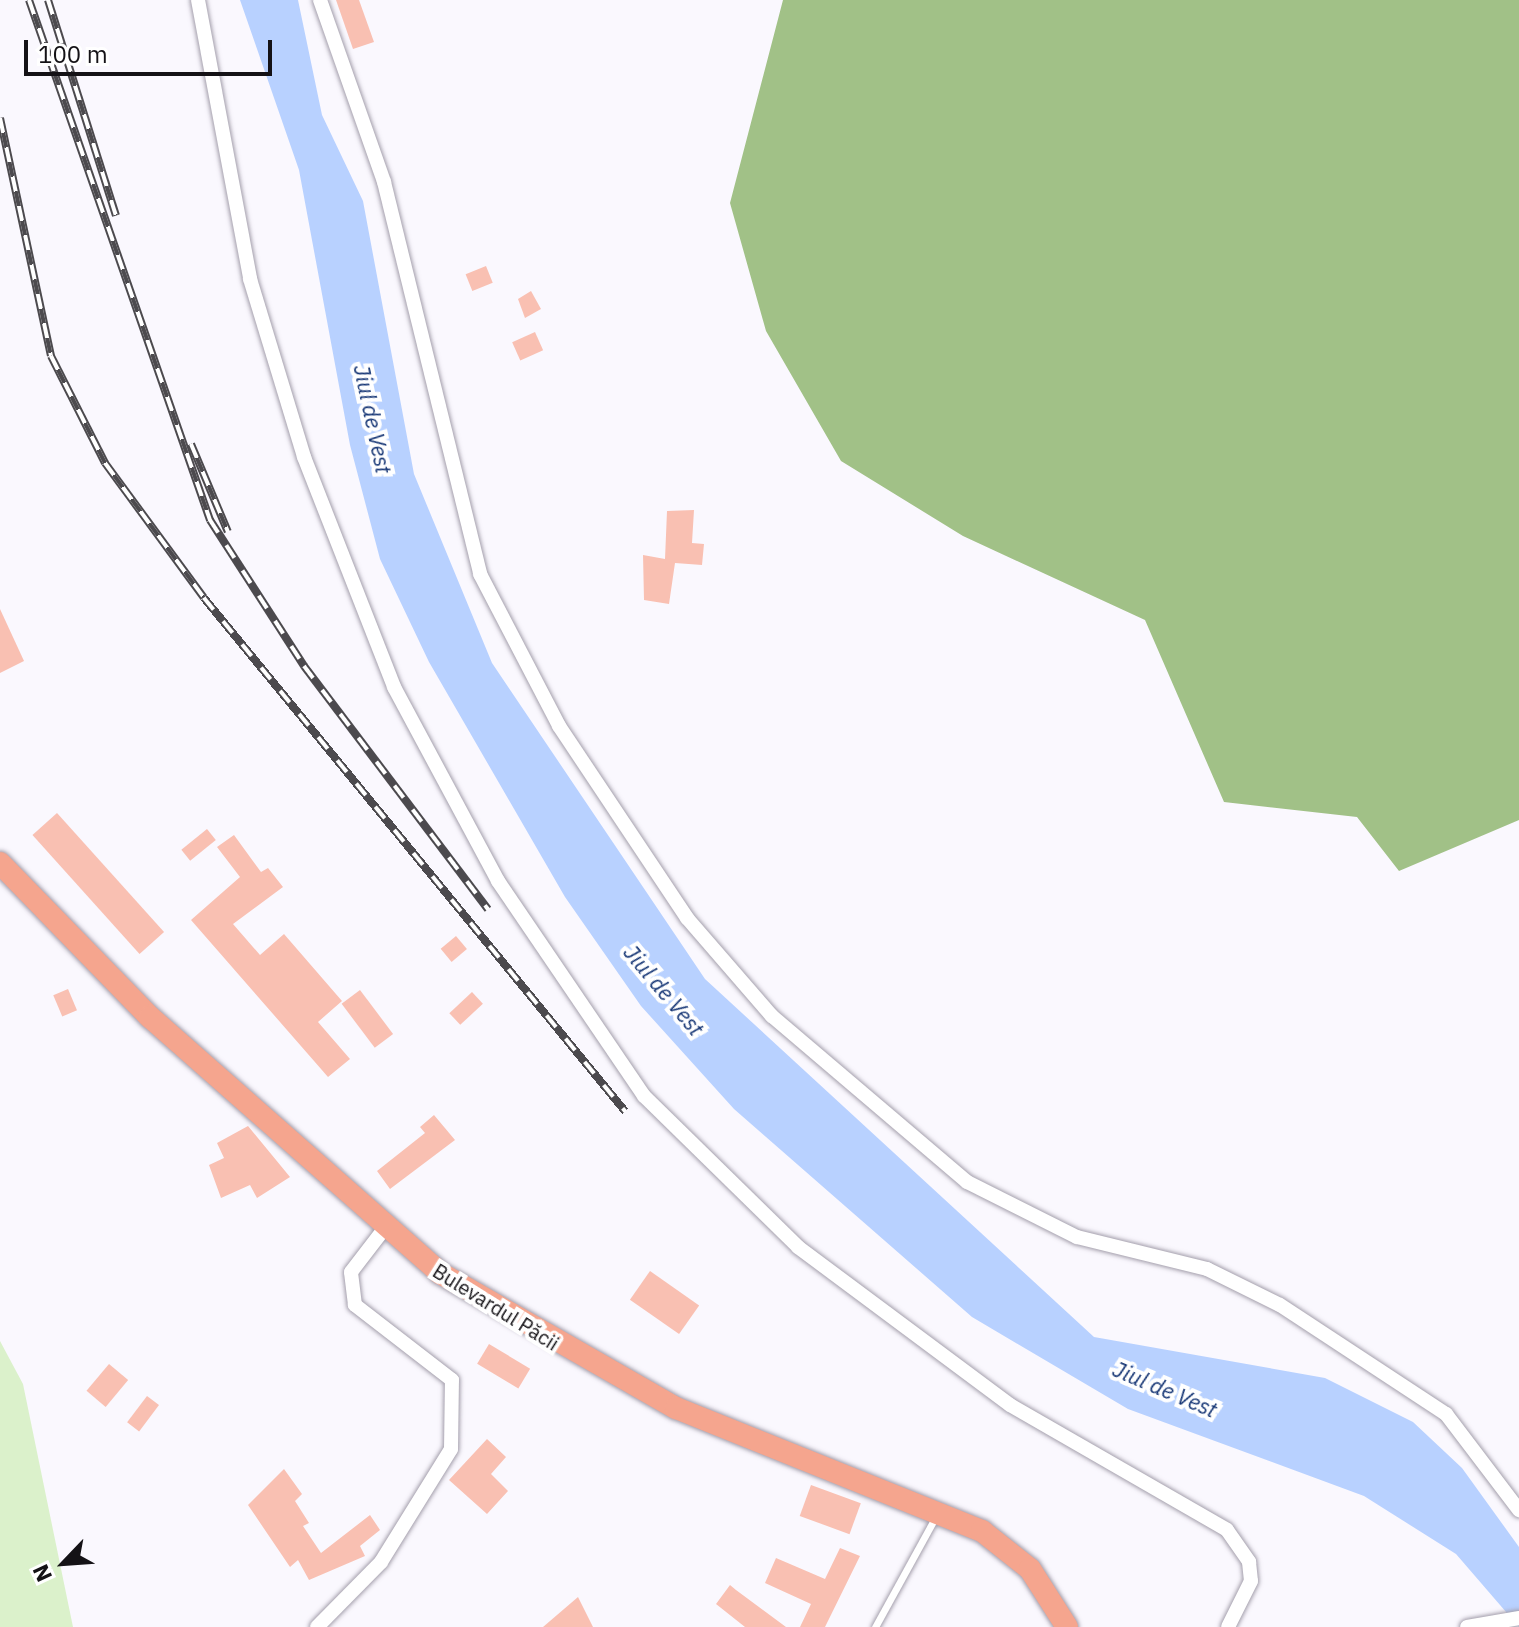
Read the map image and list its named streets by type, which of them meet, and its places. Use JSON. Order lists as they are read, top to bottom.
{
  "streets": {
    "main road": ["Bulevardul Păcii"]
  },
  "water": ["Jiul de Vest"],
  "scale_bar": "100 m",
  "north": "bottom left"
}
